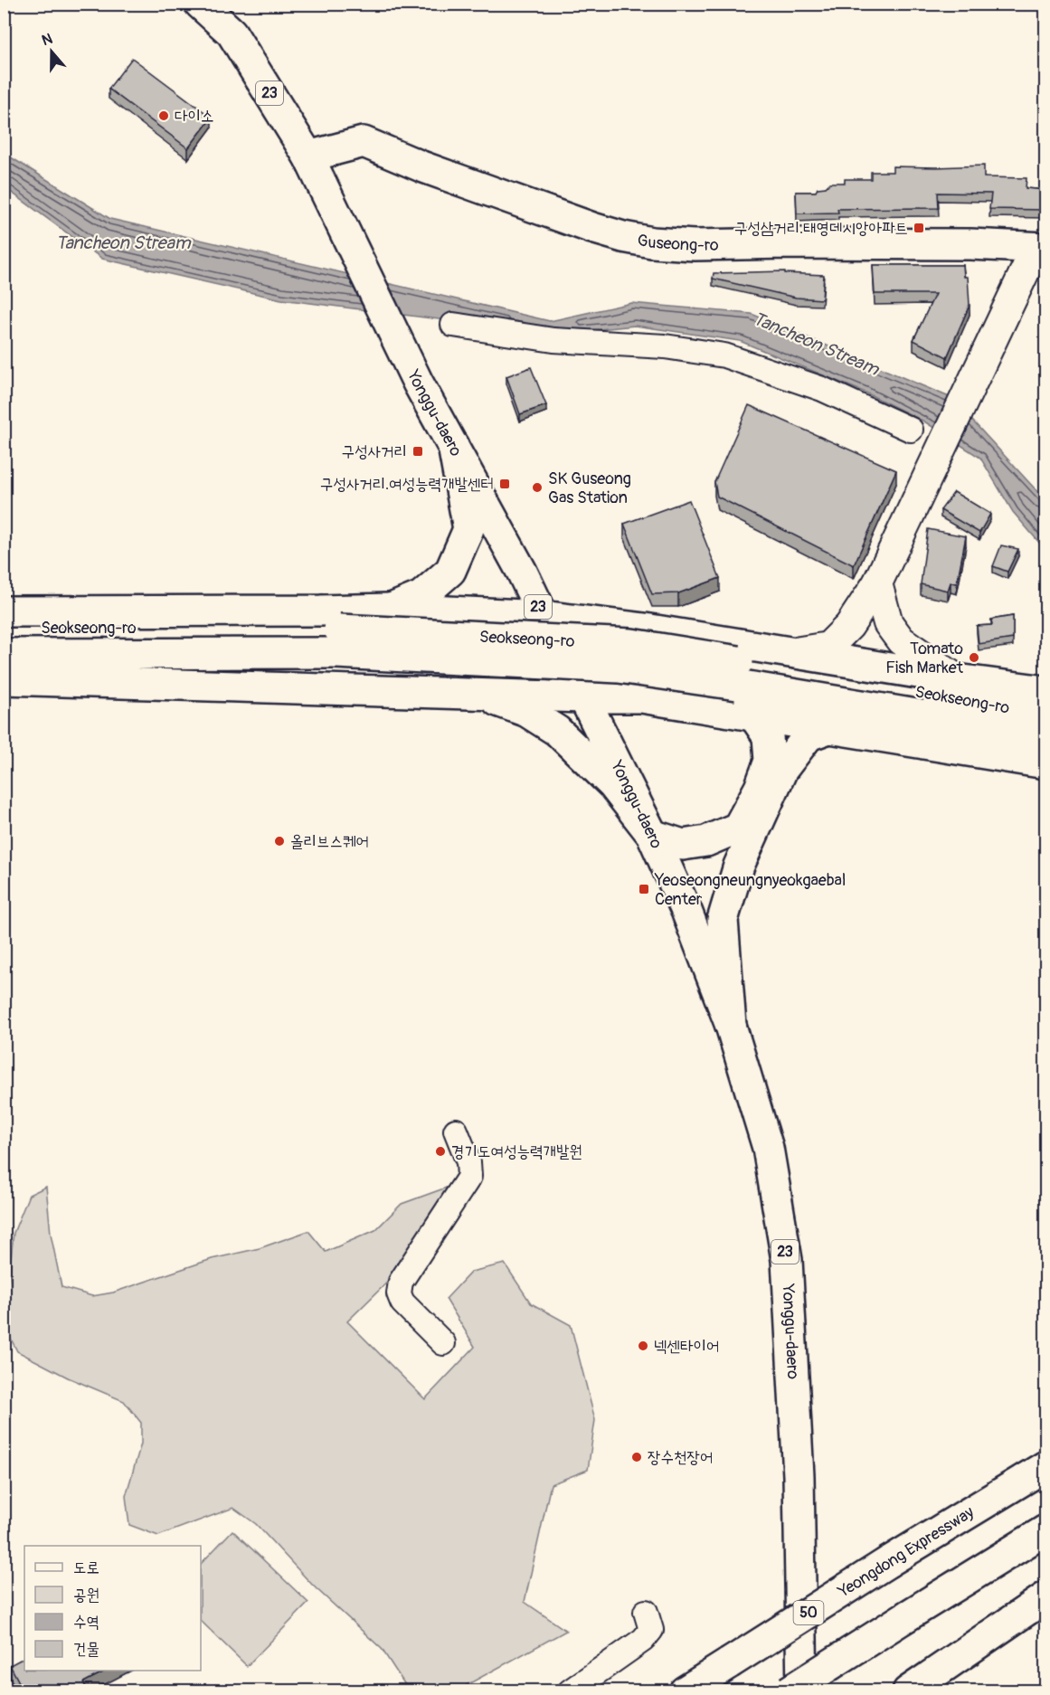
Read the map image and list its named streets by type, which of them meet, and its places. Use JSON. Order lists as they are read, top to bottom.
{
  "streets": {
    "main road": [
      "23",
      "Guseong-ro",
      "Yonggu-daero",
      "Seokseong-ro",
      "Yeongdong Expressway",
      "50"
    ]
  },
  "crossings": [
    ["Guseong-ro", "Yonggu-daero"]
  ],
  "water": ["Tancheon Stream"],
  "places": {
    "other": [
      "다이소",
      "SK Guseong Gas Station",
      "Tomato Fish Market",
      "올리브스퀘어",
      "경기도여성능력개발원",
      "넥센타이어",
      "장수천장어"
    ],
    "transit": [
      "구성삼거리.태영데시앙아파트",
      "구성사거리",
      "구성사거리.여성능력개발센터",
      "Yeoseongneungnyeokgaebal Center"
    ]
  },
  "legend": [
    "도로",
    "공원",
    "수역",
    "건물"
  ],
  "north": "top"
}
